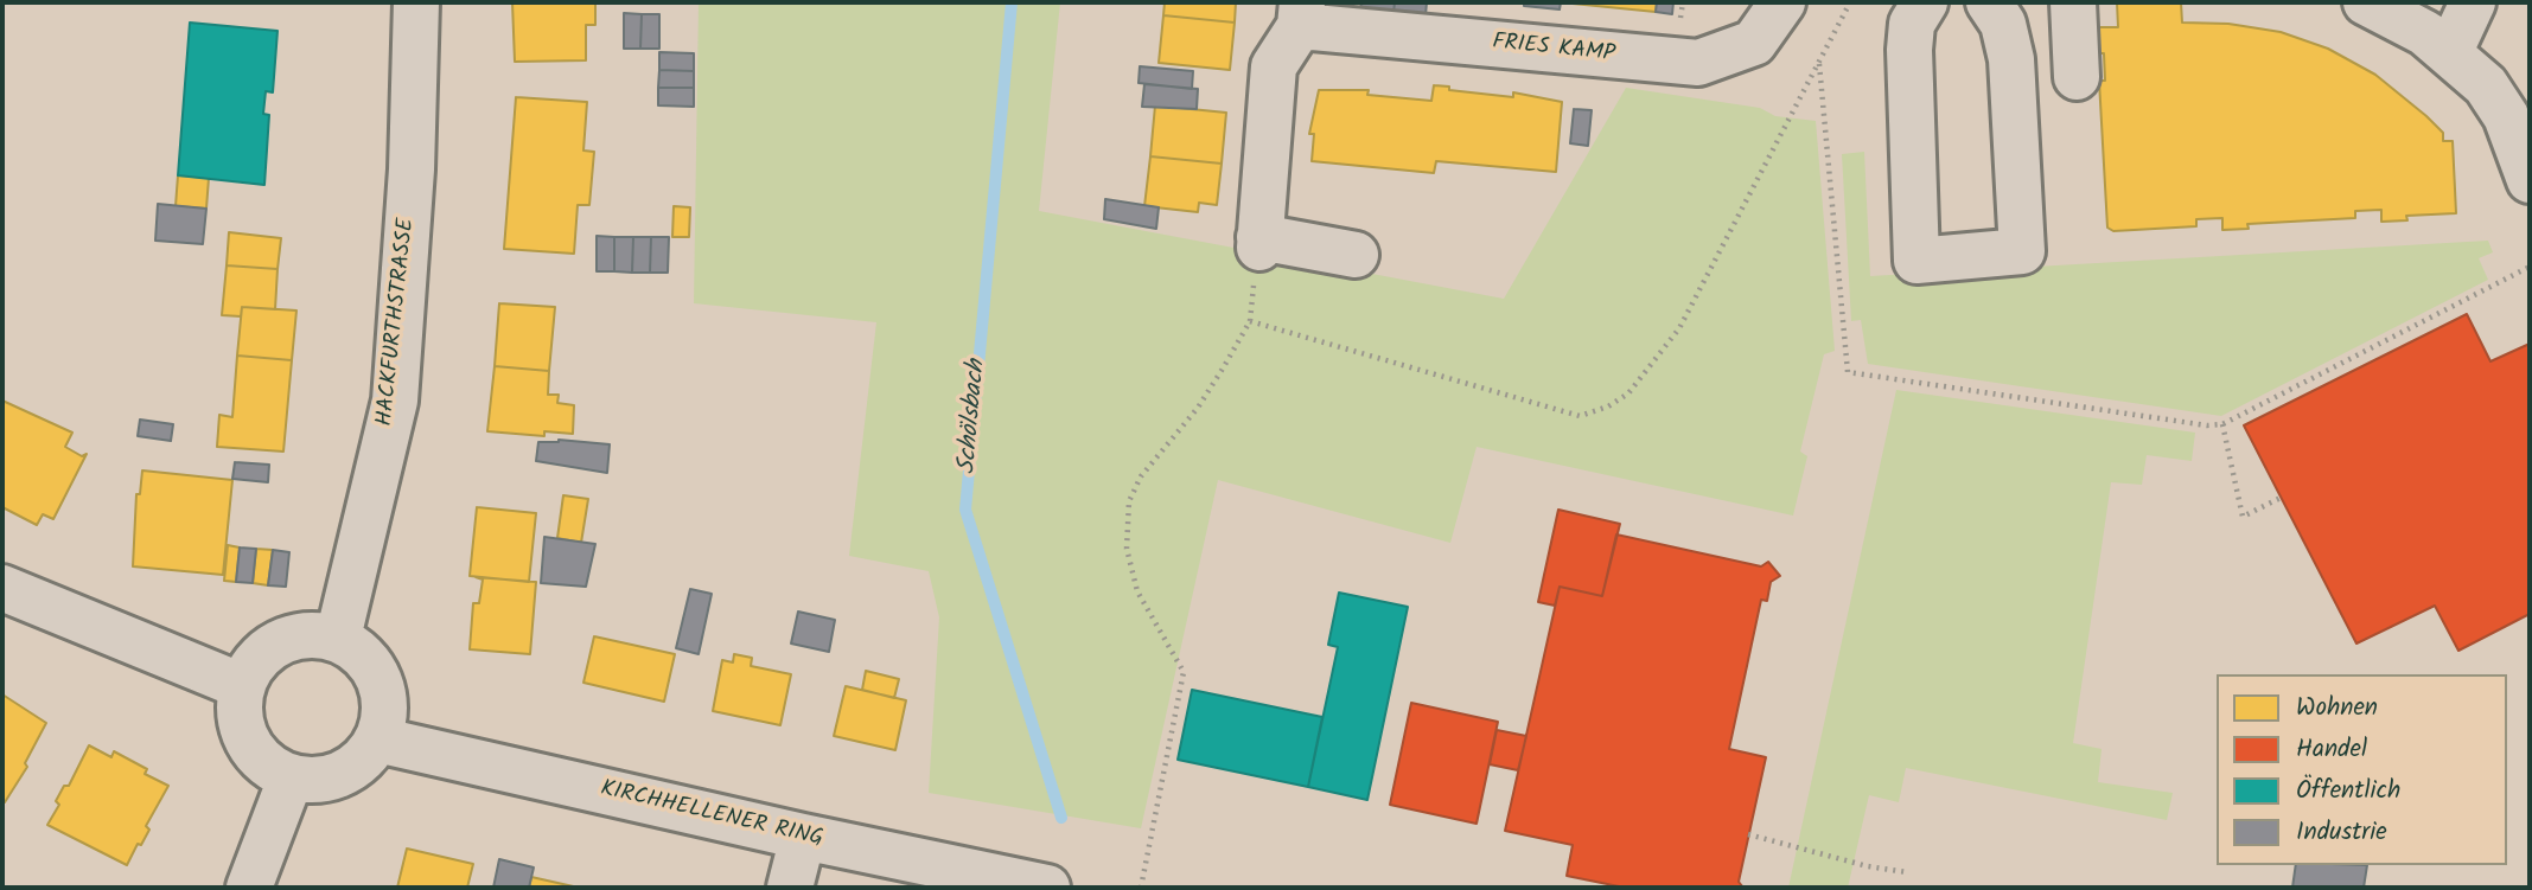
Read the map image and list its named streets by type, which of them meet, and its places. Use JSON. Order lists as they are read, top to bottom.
{
  "streets": {
    "street": ["FRIES KAMP", "HACKFURTHSTRASSE", "KIRCHHELLENER RING"]
  },
  "crossings": [
    ["HACKFURTHSTRASSE", "KIRCHHELLENER RING"]
  ],
  "water": ["Schölsbach"],
  "legend": [
    "Wohnen",
    "Handel",
    "Öffentlich",
    "Industrie"
  ]
}
